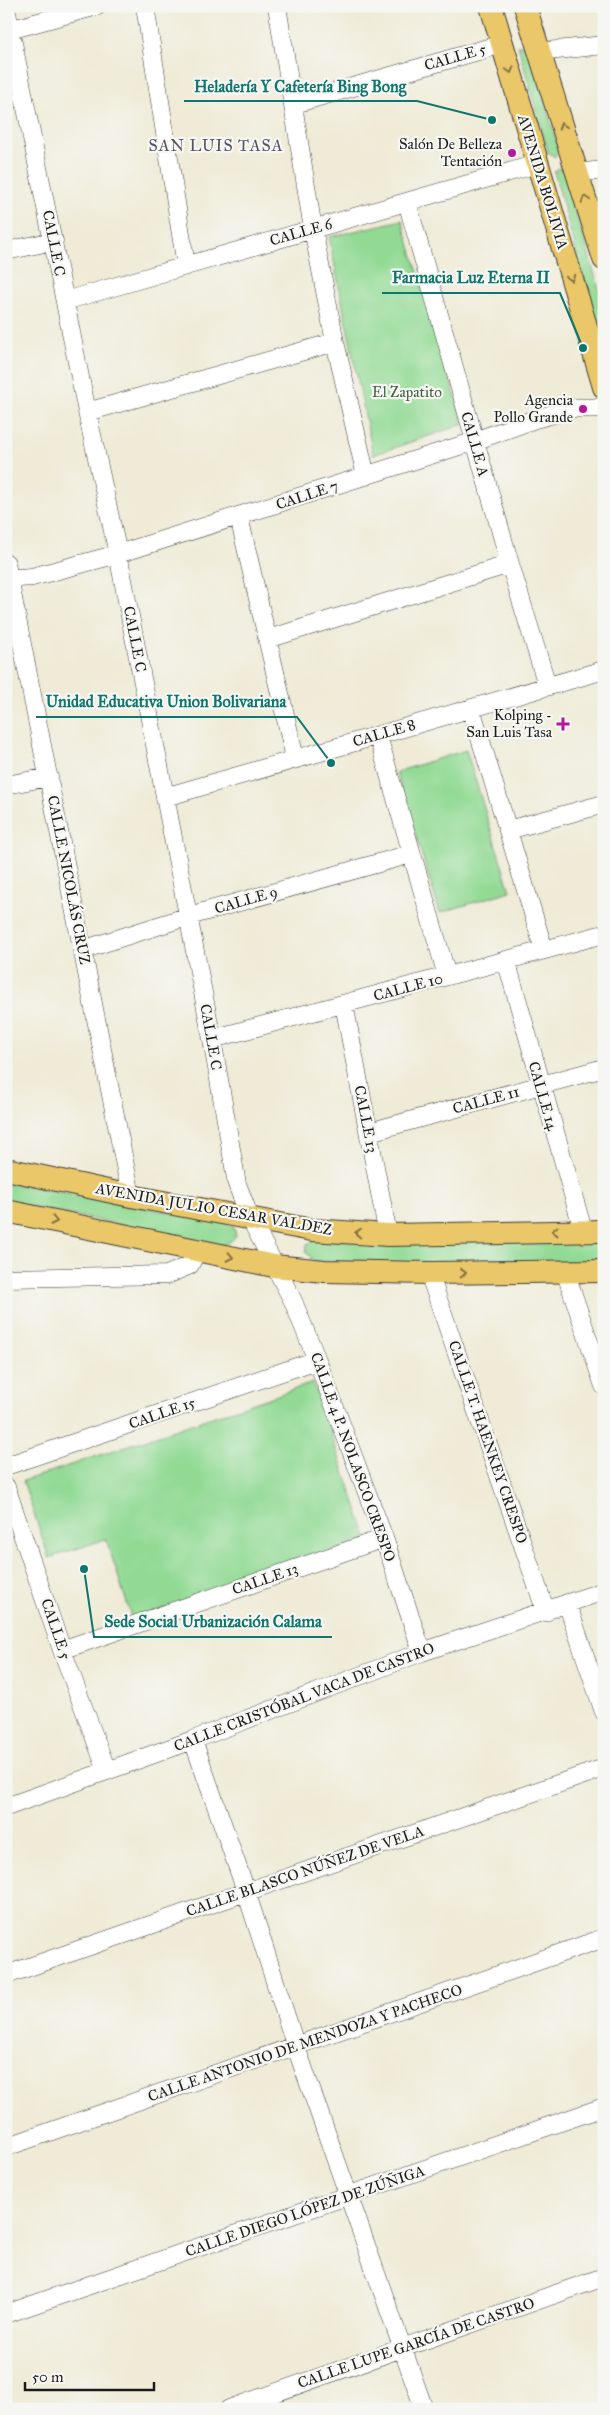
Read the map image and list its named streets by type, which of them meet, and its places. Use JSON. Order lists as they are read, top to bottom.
{
  "streets": {
    "main road": ["AVENIDA BOLIVIA", "AVENIDA JULIO CESAR VALDEZ"],
    "street": [
      "CALLE 5",
      "CALLE 6",
      "CALLE C",
      "CALLE A",
      "CALLE 7",
      "CALLE 8",
      "CALLE NICOLÁS CRUZ",
      "CALLE 9",
      "CALLE 10",
      "CALLE 14",
      "CALLE 11",
      "CALLE 13",
      "CALLE 15",
      "CALLE T. HAENKEY CRESPO",
      "CALLE 4 P. NOLASCO CRESPO",
      "CALLE CRISTÓBAL VACA DE CASTRO",
      "CALLE BLASCO NÚÑEZ DE VELA",
      "CALLE ANTONIO DE MENDOZA Y PACHECO",
      "CALLE DIEGO LÓPEZ DE ZÚÑIGA",
      "CALLE LUPE GARCÍA DE CASTRO"
    ]
  },
  "crossings": [
    ["CALLE 5", "AVENIDA BOLIVIA"],
    ["CALLE 5", "CALLE 13"],
    ["CALLE 5", "CALLE CRISTÓBAL VACA DE CASTRO"],
    ["AVENIDA BOLIVIA", "CALLE 6"],
    ["CALLE 6", "CALLE C"],
    ["CALLE 6", "CALLE A"],
    ["CALLE C", "CALLE 7"],
    ["CALLE C", "CALLE 8"],
    ["CALLE C", "CALLE 9"],
    ["CALLE C", "CALLE 10"],
    ["CALLE C", "AVENIDA JULIO CESAR VALDEZ"],
    ["CALLE C", "CALLE 4 P. NOLASCO CRESPO"],
    ["CALLE A", "CALLE 7"],
    ["CALLE A", "CALLE 8"],
    ["CALLE 7", "CALLE NICOLÁS CRUZ"],
    ["CALLE NICOLÁS CRUZ", "CALLE 9"],
    ["CALLE NICOLÁS CRUZ", "AVENIDA JULIO CESAR VALDEZ"],
    ["CALLE 10", "CALLE 14"],
    ["CALLE 10", "CALLE 13"],
    ["CALLE 14", "CALLE 11"],
    ["CALLE 14", "AVENIDA JULIO CESAR VALDEZ"],
    ["CALLE 11", "CALLE 13"],
    ["CALLE 13", "AVENIDA JULIO CESAR VALDEZ"],
    ["CALLE 13", "CALLE 4 P. NOLASCO CRESPO"],
    ["CALLE 15", "CALLE 4 P. NOLASCO CRESPO"],
    ["CALLE T. HAENKEY CRESPO", "CALLE CRISTÓBAL VACA DE CASTRO"],
    ["CALLE 4 P. NOLASCO CRESPO", "CALLE CRISTÓBAL VACA DE CASTRO"]
  ],
  "districts": ["SAN LUIS TASA"],
  "parks": ["El Zapatito"],
  "places": {
    "other": [
      "Heladería Y Cafetería Bing Bong",
      "Salón De Belleza Tentación",
      "Farmacia Luz Eterna II",
      "Agencia Pollo Grande",
      "Unidad Educativa Union Bolivariana",
      "Sede Social Urbanización Calama"
    ],
    "health": ["Kolping - San Luis Tasa"]
  },
  "scale_bar": "50 m"
}
